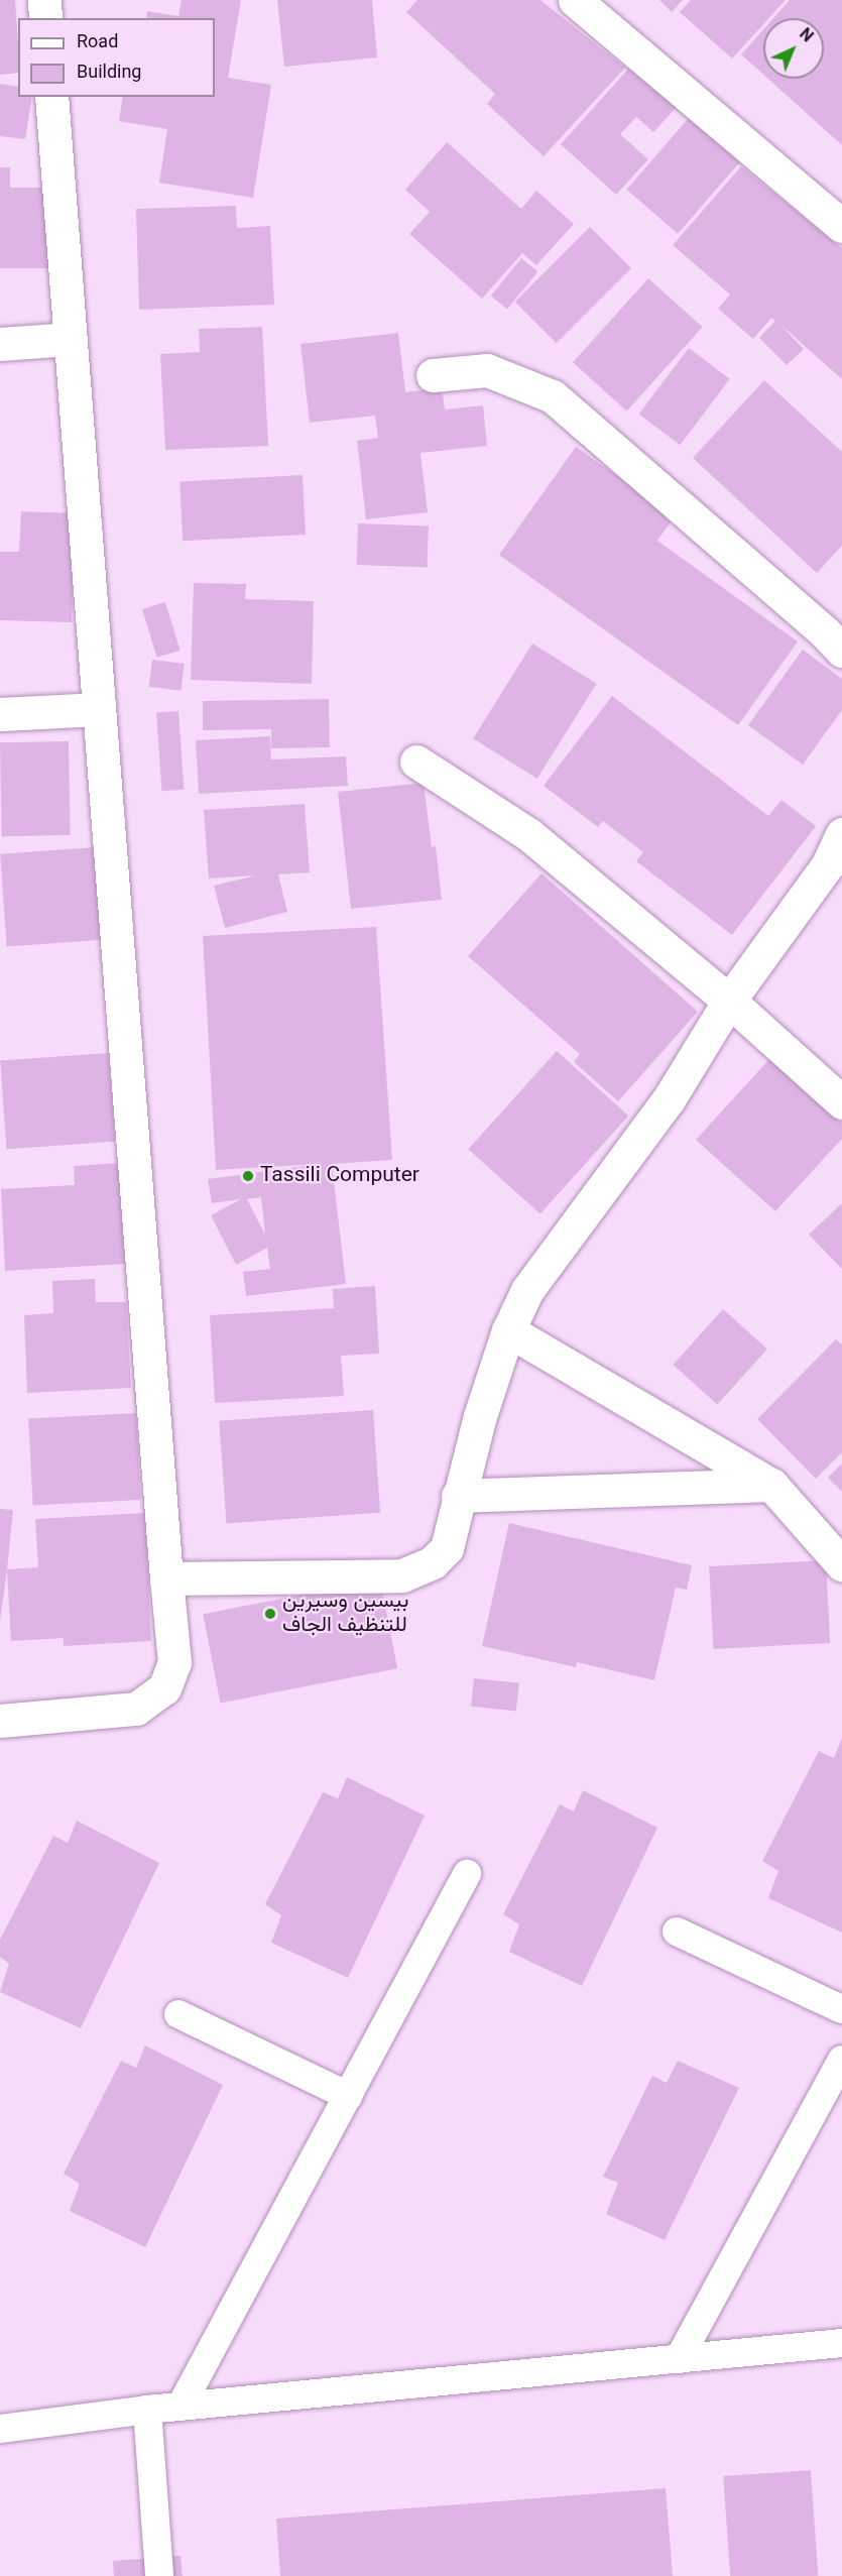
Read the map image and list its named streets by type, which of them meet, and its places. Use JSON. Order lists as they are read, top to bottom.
{
  "places": ["Tassili Computer", "بيسين وسيرين للتنظيف الجاف"],
  "legend": ["Road", "Building"],
  "north": "top right"
}
